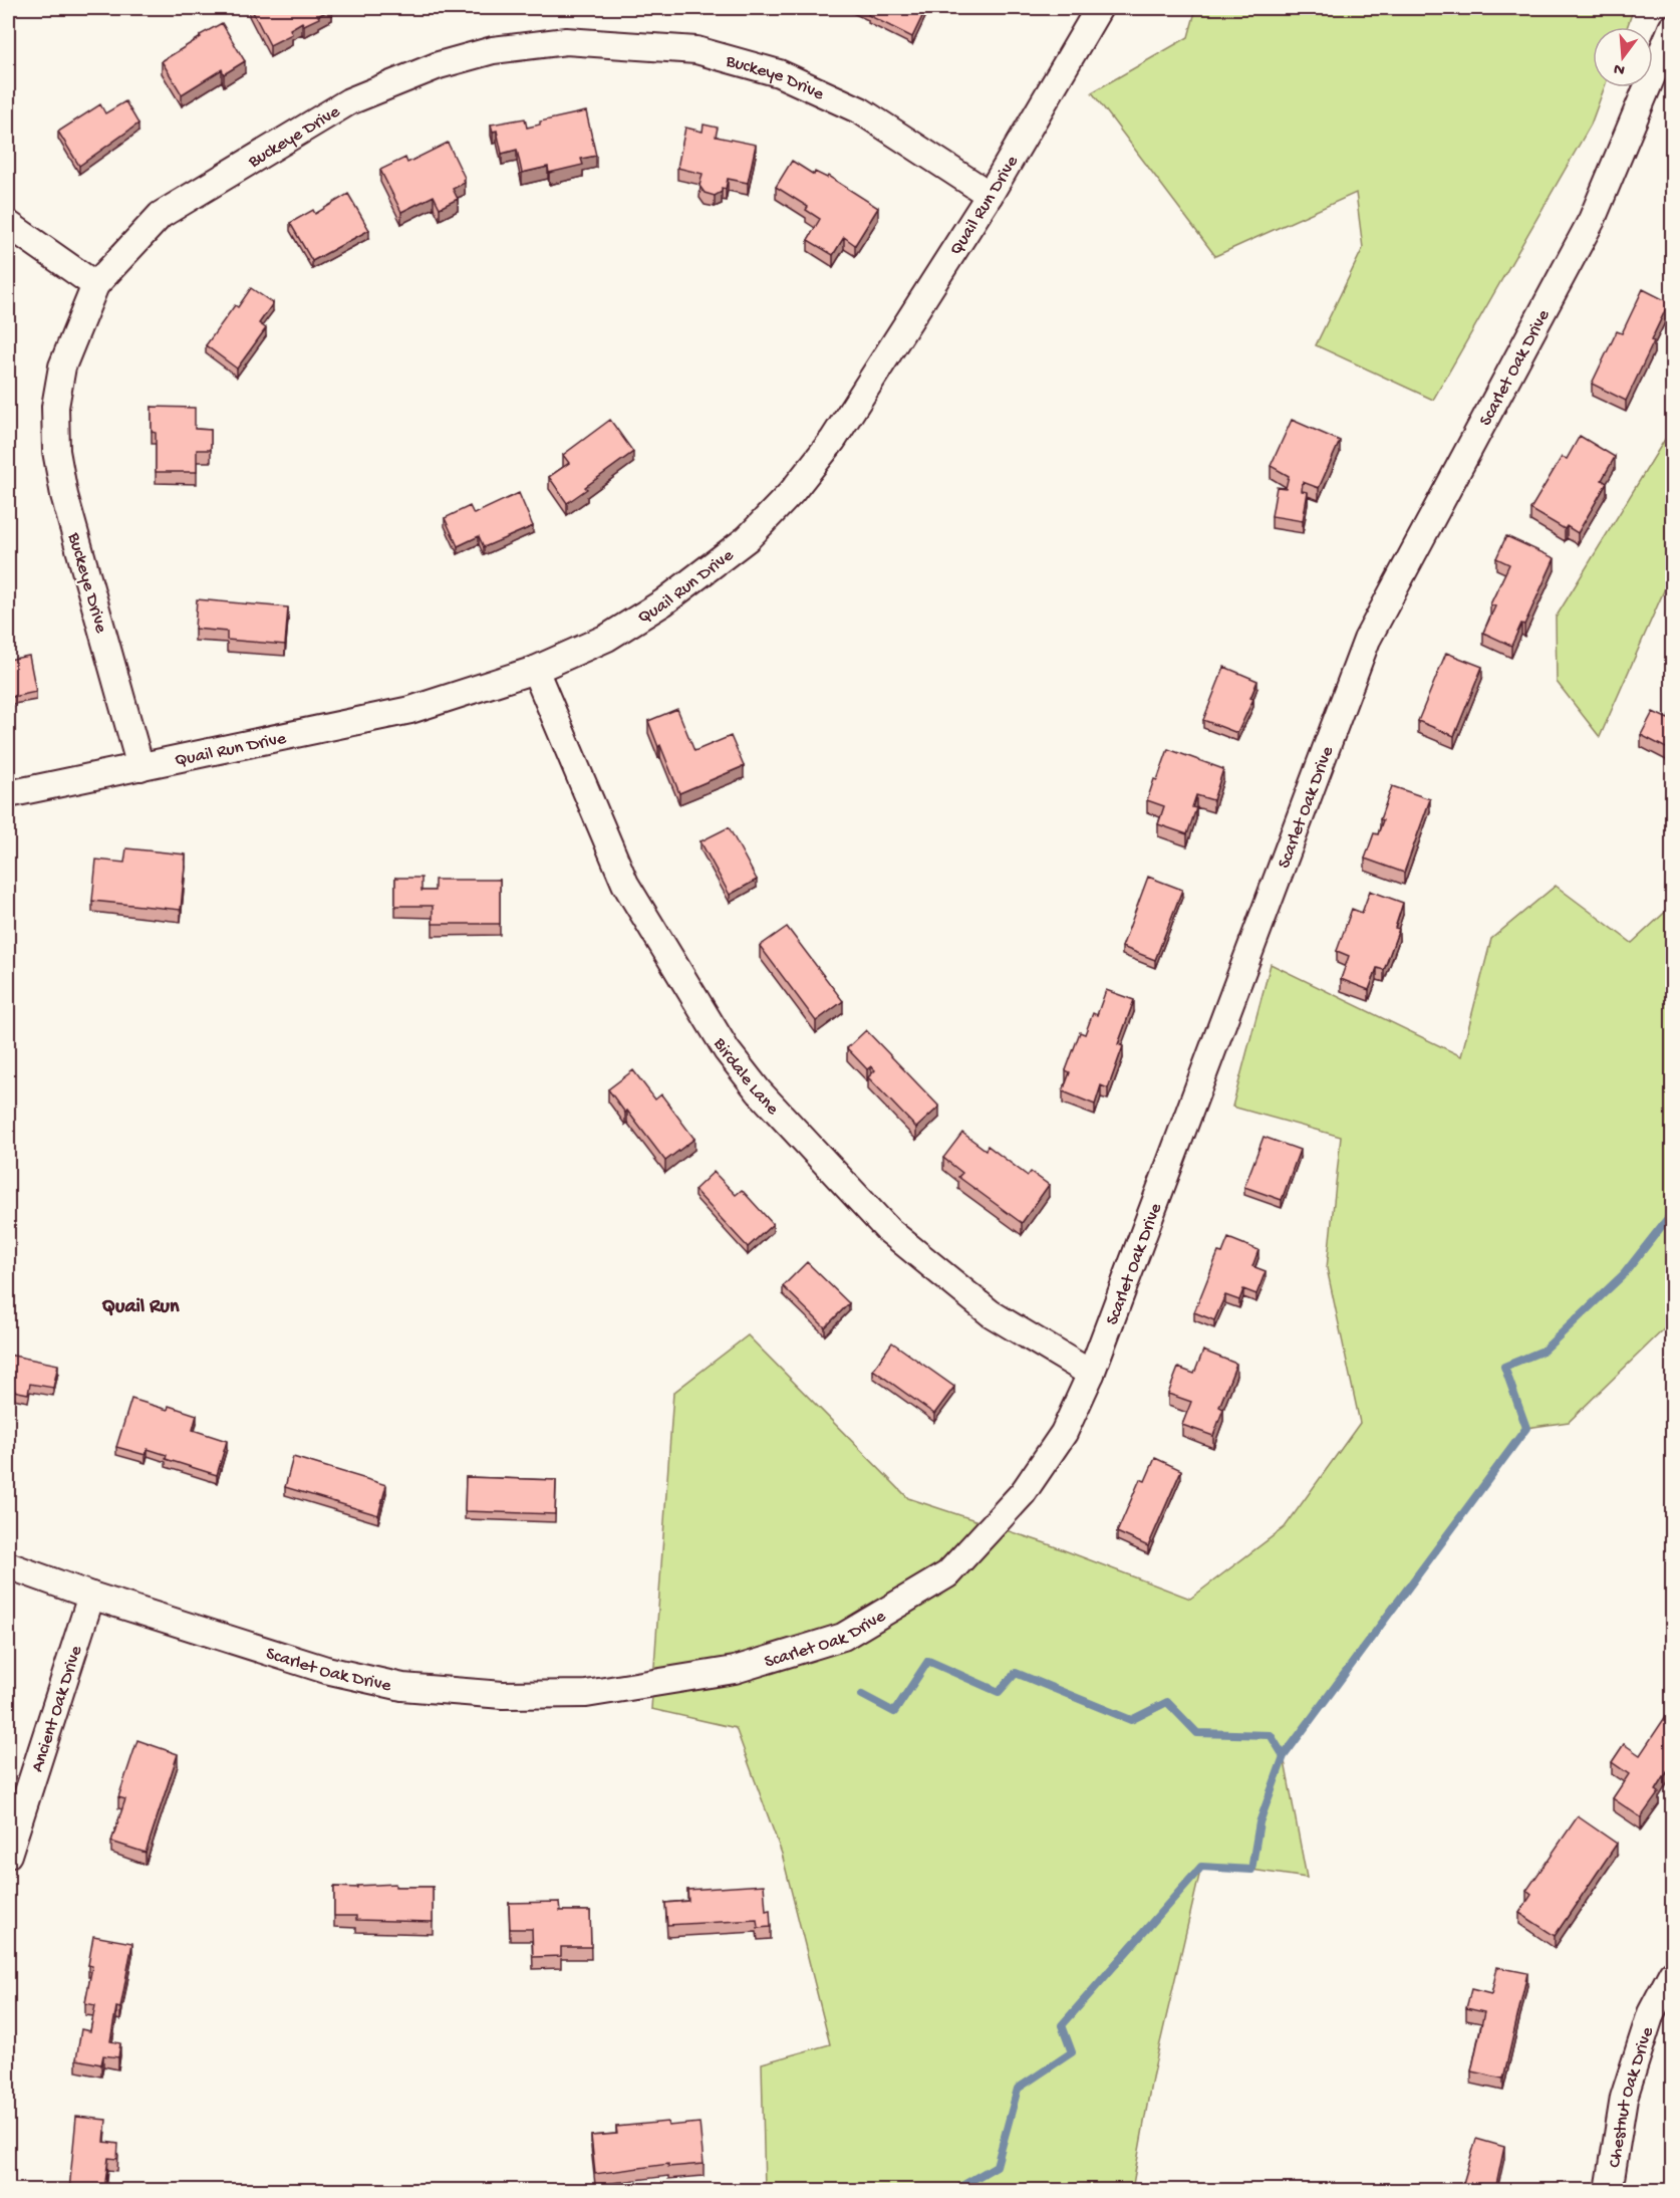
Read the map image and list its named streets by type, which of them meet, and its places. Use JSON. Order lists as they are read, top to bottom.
{
  "streets": {
    "street": [
      "Buckeye Drive",
      "Quail Run Drive",
      "Scarlet Oak Drive",
      "Birdale Lane",
      "Ancient Oak Drive",
      "Chestnut Oak Drive"
    ]
  },
  "crossings": [
    ["Buckeye Drive", "Quail Run Drive"],
    ["Quail Run Drive", "Birdale Lane"],
    ["Scarlet Oak Drive", "Birdale Lane"],
    ["Scarlet Oak Drive", "Ancient Oak Drive"]
  ],
  "districts": ["Quail Run"],
  "north": "bottom"
}
